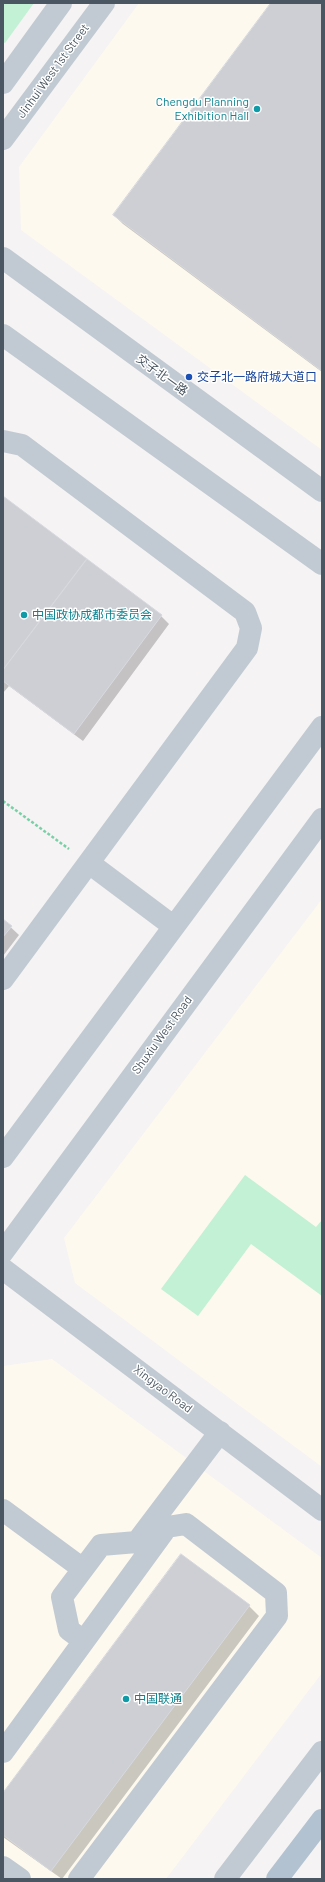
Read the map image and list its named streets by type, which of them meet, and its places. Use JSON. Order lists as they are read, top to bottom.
{
  "streets": {
    "street": [
      "Jinhui West 1st Street",
      "交子北一路",
      "Shuxiu West Road",
      "Xingyao Road"
    ]
  },
  "places": [
    "Chengdu Planning Exhibition Hall",
    "交子北一路府城大道口",
    "中国政协成都市委员会",
    "中国联通"
  ]
}
